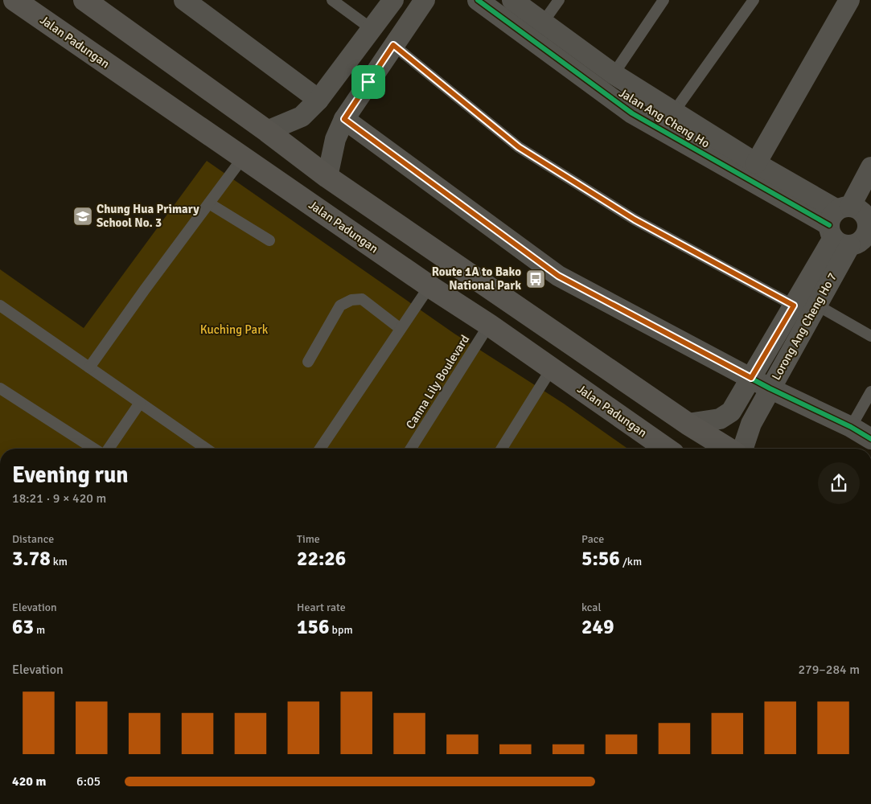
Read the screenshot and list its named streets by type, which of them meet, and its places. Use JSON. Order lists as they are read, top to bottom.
{
  "streets": {
    "main road": ["Jalan Padungan"],
    "street": ["Jalan Ang Cheng Ho", "Lorong Ang Cheng Ho 7"],
    "lane": ["Canna Lily Boulevard"]
  },
  "crossings": [
    ["Jalan Padungan", "Canna Lily Boulevard"],
    ["Jalan Ang Cheng Ho", "Lorong Ang Cheng Ho 7"]
  ],
  "parks": ["Kuching Park"],
  "places": {
    "school or university": ["Chung Hua Primary School No. 3"],
    "bus stop": ["Route 1A to Bako National Park"]
  },
  "page": {
    "heading": ["Evening run", "18:21 · 9 × 420 m"],
    "stats": [
      ["Distance", "3.78 km"],
      ["Time", "22:26"],
      ["Pace", "5:56 /km"],
      ["Elevation", "63 m"],
      ["Heart rate", "156 bpm"],
      ["kcal", "249"]
    ],
    "chart": ["Elevation", "279–284 m"],
    "list": [
      {
        "name": "420 m",
        "note": "6:05"
      }
    ]
  }
}
